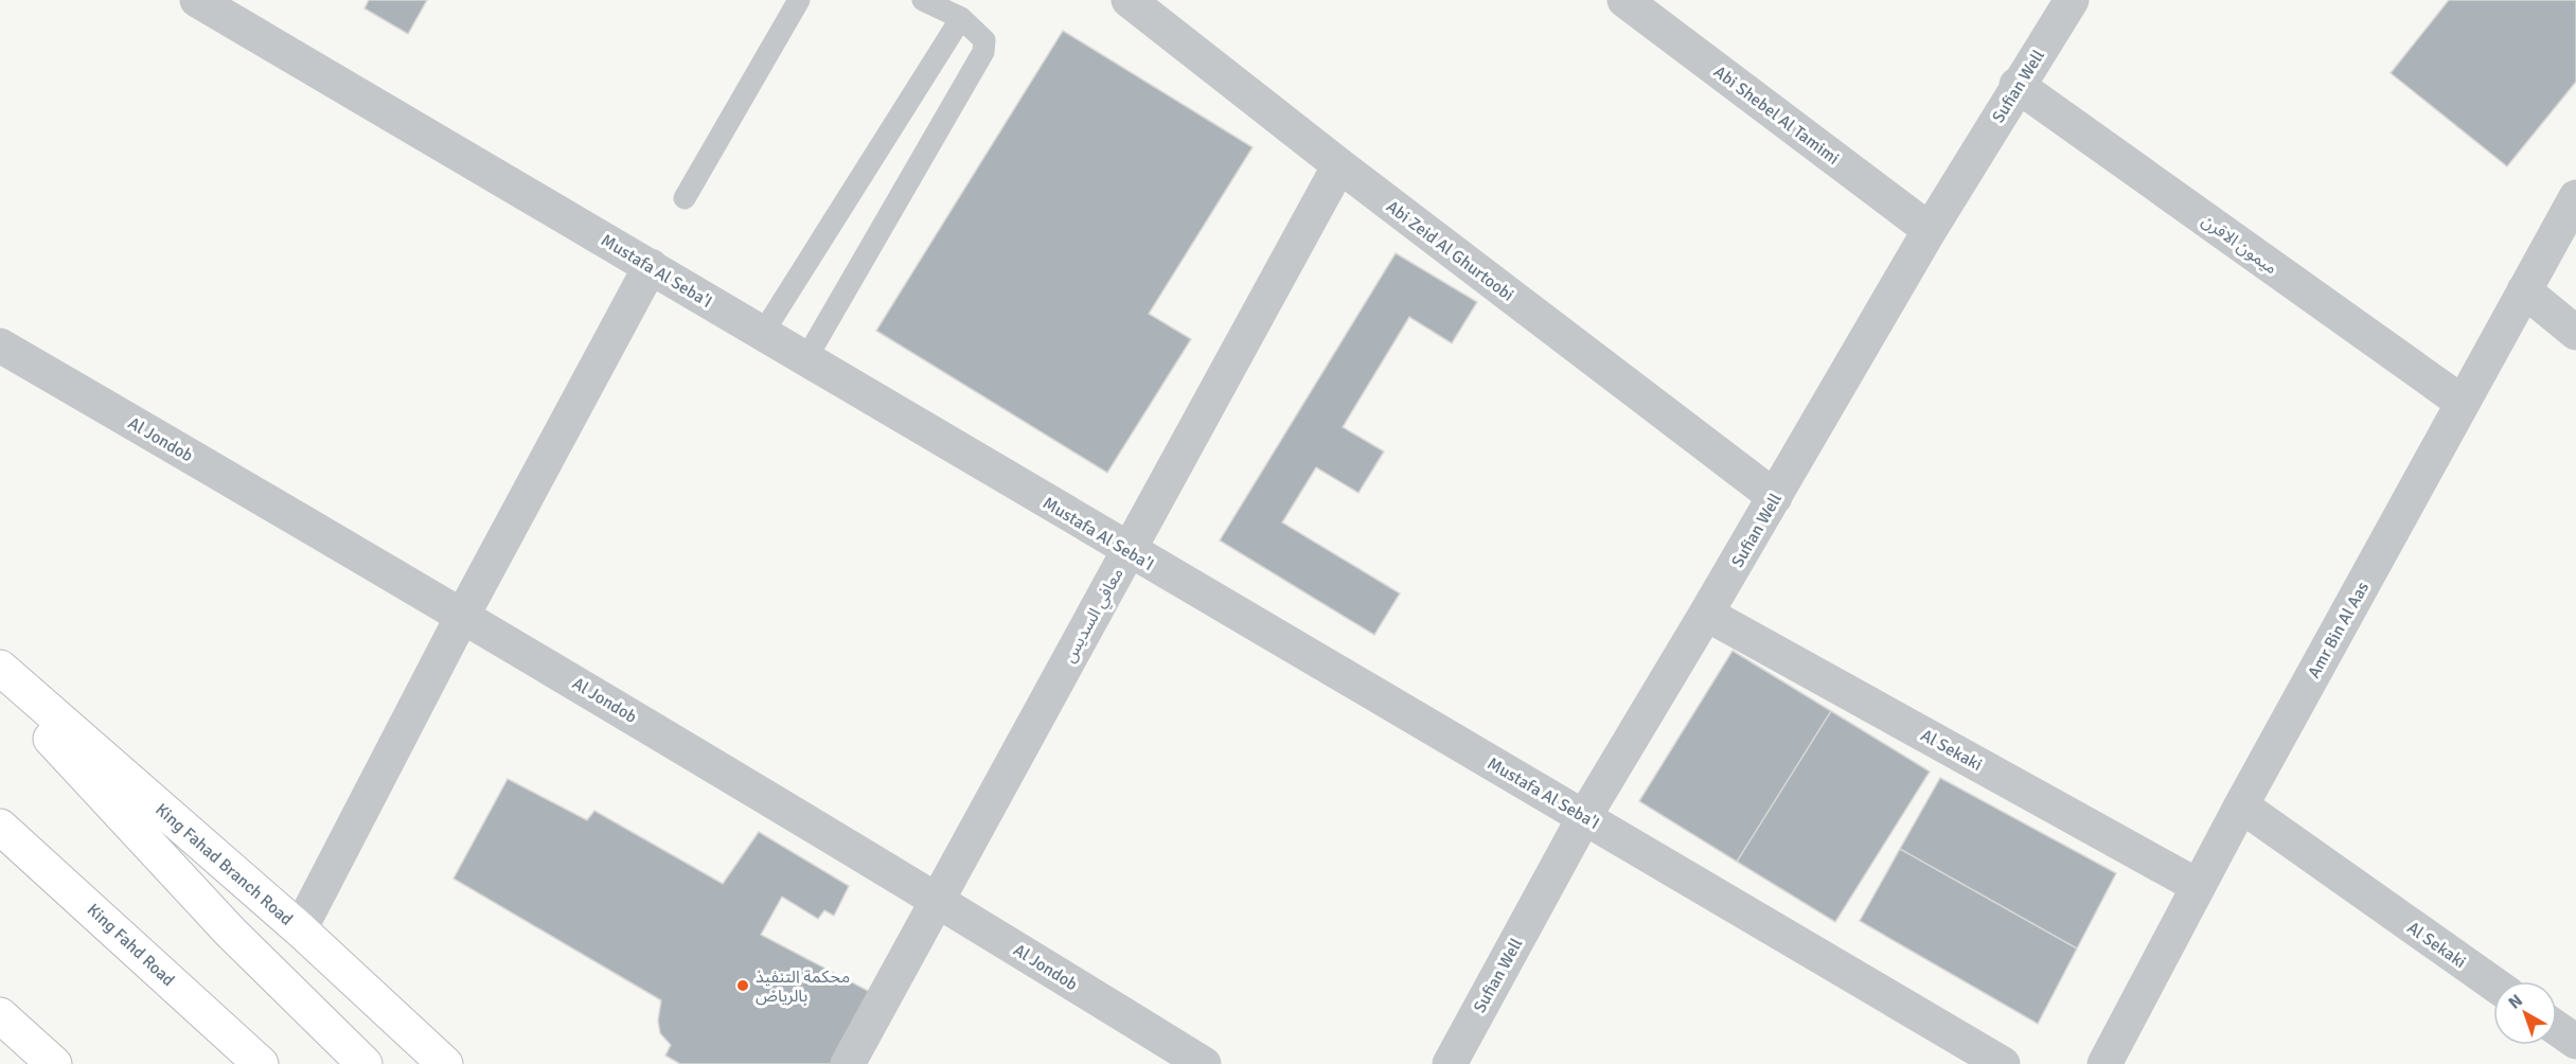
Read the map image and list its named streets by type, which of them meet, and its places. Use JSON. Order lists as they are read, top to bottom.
{
  "streets": {
    "main road": ["King Fahad Branch Road", "King Fahd Road"],
    "street": [
      "Sufian Well",
      "Abi Shebel Al Tamimi",
      "ميمون الاقرن",
      "Abi Zeid Al Ghurtoobi",
      "Mustafa Al Seba'I",
      "Al Jondob",
      "معافي السديس",
      "Amr Bin Al Aas",
      "Al Sekaki"
    ]
  },
  "crossings": [
    ["Sufian Well", "Abi Shebel Al Tamimi"],
    ["Sufian Well", "ميمون الاقرن"],
    ["Sufian Well", "Abi Zeid Al Ghurtoobi"],
    ["Sufian Well", "Mustafa Al Seba'I"],
    ["Sufian Well", "Al Sekaki"],
    ["ميمون الاقرن", "Amr Bin Al Aas"],
    ["Abi Zeid Al Ghurtoobi", "معافي السديس"],
    ["Mustafa Al Seba'I", "معافي السديس"],
    ["Al Jondob", "معافي السديس"],
    ["Amr Bin Al Aas", "Al Sekaki"]
  ],
  "places": ["محكمة التنفيذ بالرياض"],
  "north": "top left"
}
